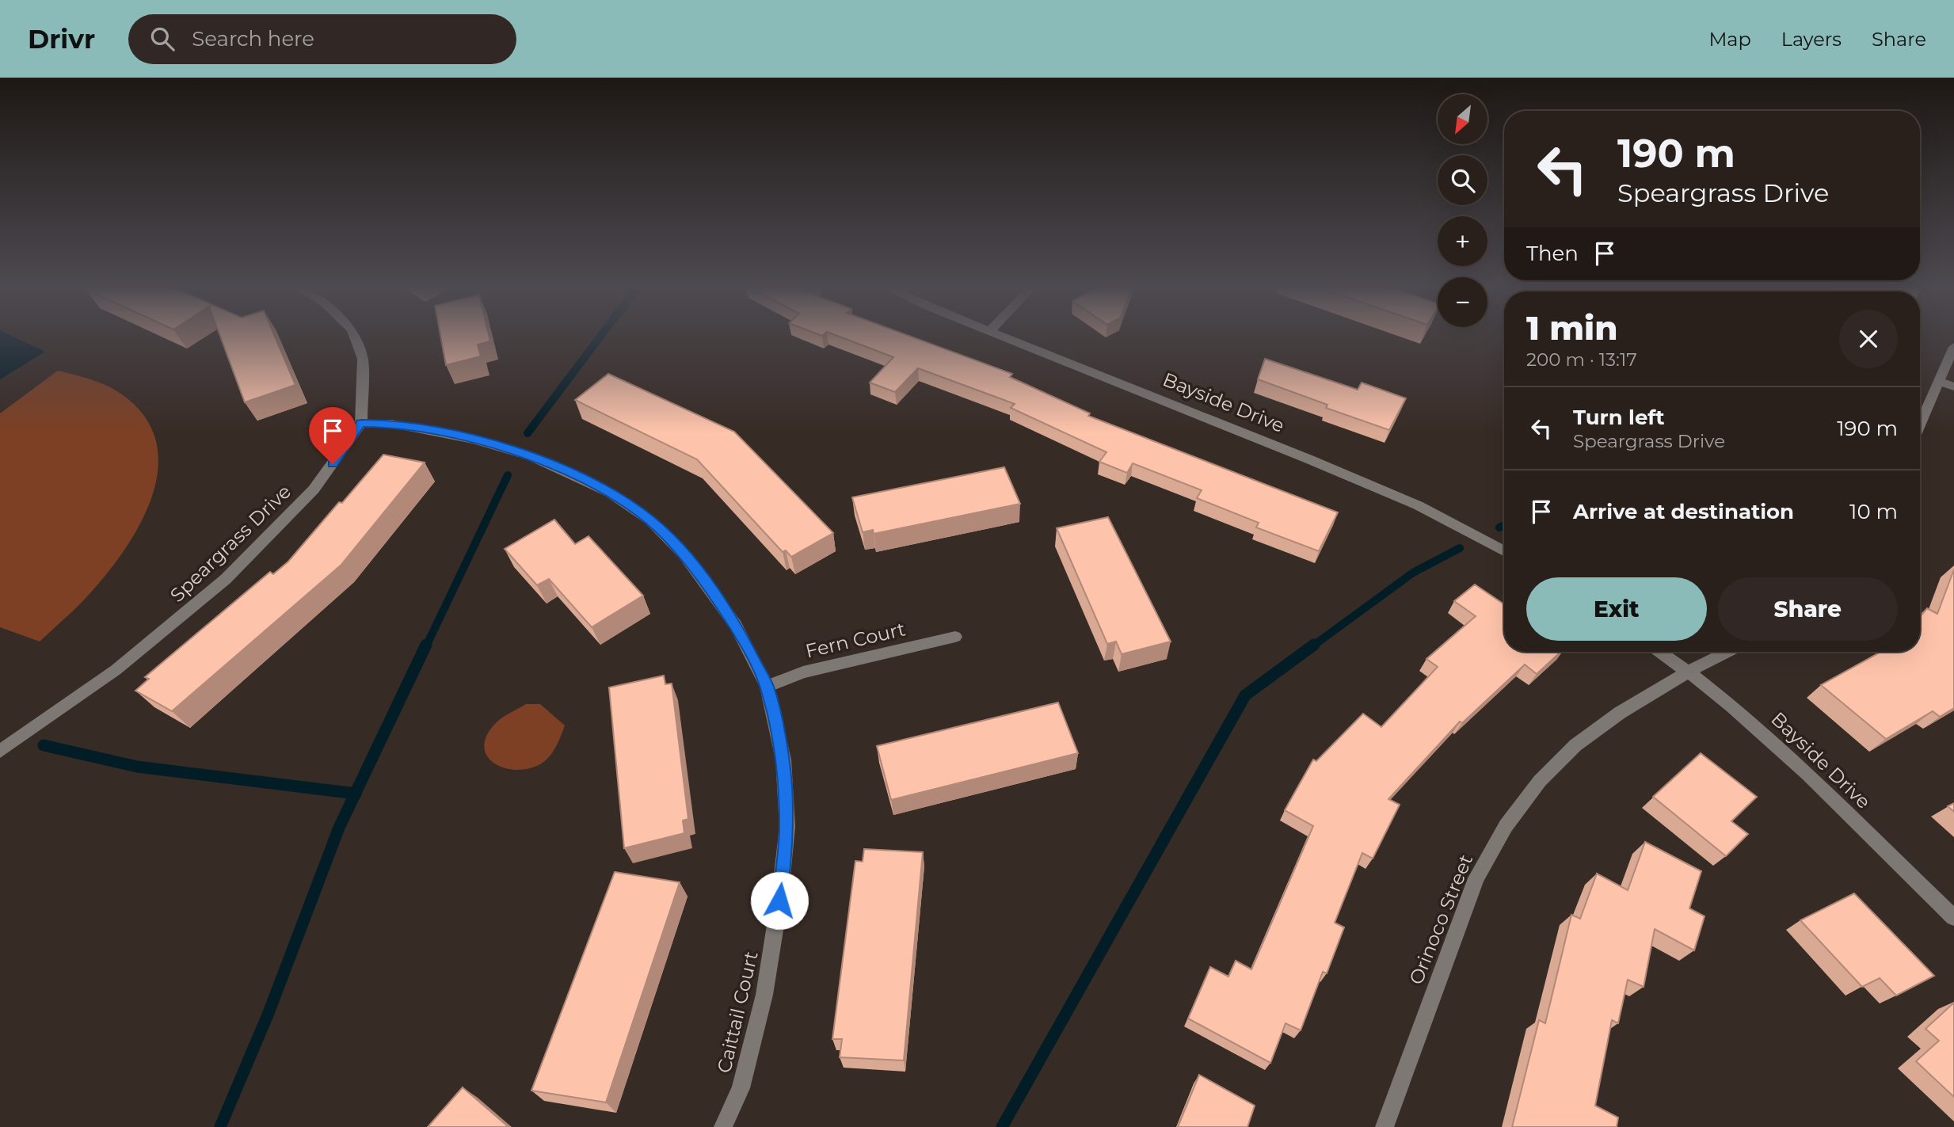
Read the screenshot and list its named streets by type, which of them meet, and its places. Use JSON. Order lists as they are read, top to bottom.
{
  "streets": {
    "street": [
      "Bayside Drive",
      "Speargrass Drive",
      "Fern Court",
      "Orinoco Street",
      "Caittail Court"
    ]
  },
  "crossings": [
    ["Bayside Drive", "Orinoco Street"],
    ["Speargrass Drive", "Caittail Court"],
    ["Fern Court", "Caittail Court"]
  ],
  "north": "bottom left",
  "page": {
    "header": "Drivr",
    "search": "Search here",
    "nav": ["Map", "Layers", "Share"],
    "map_buttons": ["+", "−"],
    "turn": ["190 m", "Speargrass Drive"],
    "then": "Then",
    "heading": ["1 min", "200 m · 13:17"],
    "list": [
      {
        "name": "Turn left",
        "note": "Speargrass Drive",
        "value": "190 m"
      },
      {
        "name": "Arrive at destination",
        "value": "10 m"
      }
    ],
    "buttons": ["Exit", "Share"]
  }
}
